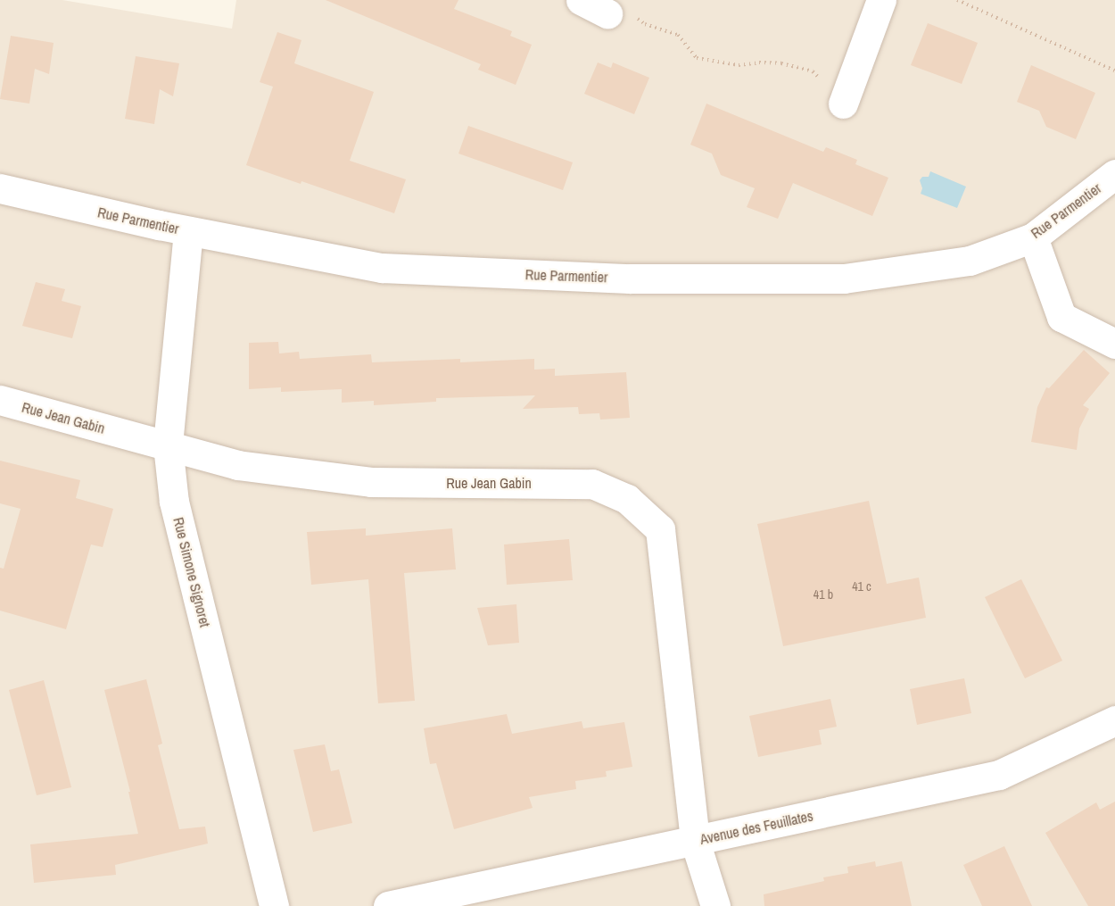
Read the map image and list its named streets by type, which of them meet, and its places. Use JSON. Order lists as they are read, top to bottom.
{
  "streets": {
    "street": [
      "Rue Parmentier",
      "Rue Jean Gabin",
      "Rue Simone Signoret",
      "Avenue des Feuillates"
    ]
  },
  "crossings": [
    ["Rue Parmentier", "Rue Simone Signoret"],
    ["Rue Jean Gabin", "Rue Simone Signoret"],
    ["Rue Jean Gabin", "Avenue des Feuillates"]
  ],
  "house_numbers": ["41 c", "41 b"]
}
